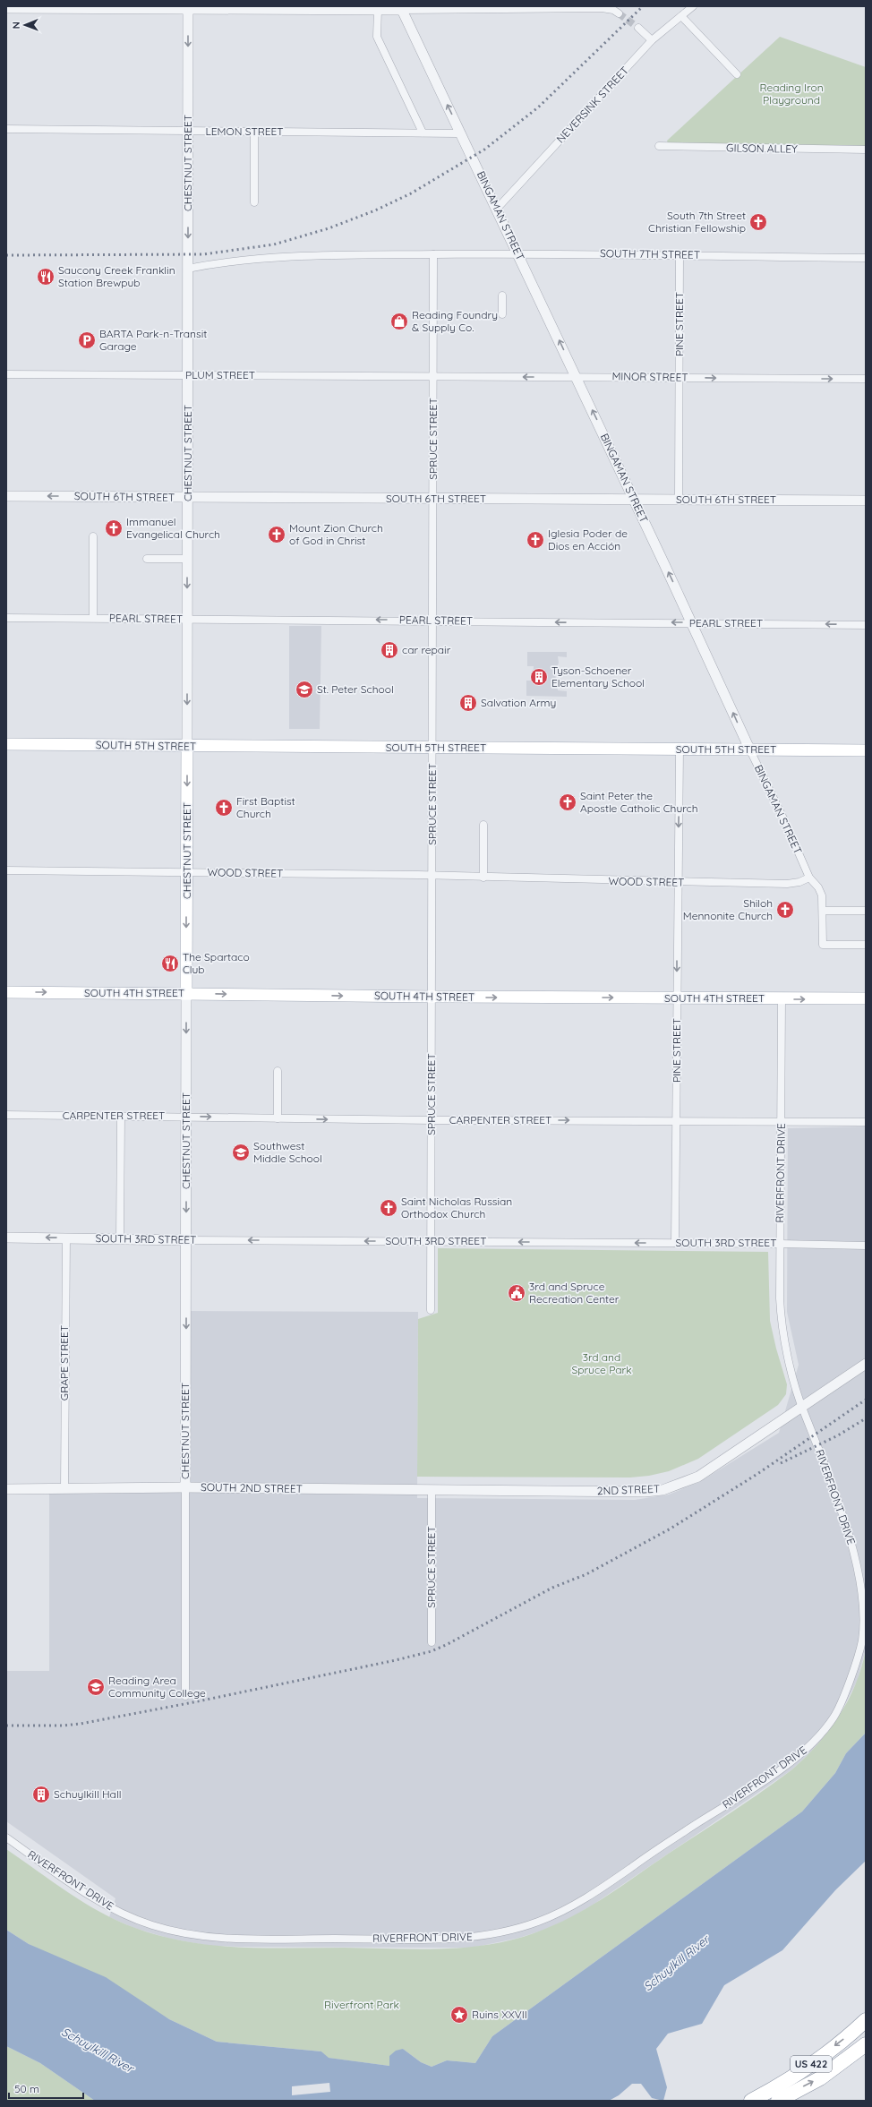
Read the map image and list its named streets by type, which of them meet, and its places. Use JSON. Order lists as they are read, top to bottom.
{
  "streets": {
    "highway": ["US 422"],
    "main road": ["CHESTNUT STREET", "SOUTH 5TH STREET", "SOUTH 4TH STREET"],
    "street": [
      "NEVERSINK STREET",
      "LEMON STREET",
      "GILSON ALLEY",
      "BINGAMAN STREET",
      "SOUTH 7TH STREET",
      "PINE STREET",
      "PLUM STREET",
      "MINOR STREET",
      "SPRUCE STREET",
      "SOUTH 6TH STREET",
      "PEARL STREET",
      "WOOD STREET",
      "CARPENTER STREET",
      "RIVERFRONT DRIVE",
      "SOUTH 3RD STREET",
      "GRAPE STREET",
      "SOUTH 2ND STREET",
      "2ND STREET"
    ]
  },
  "crossings": [
    ["NEVERSINK STREET", "BINGAMAN STREET"],
    ["LEMON STREET", "CHESTNUT STREET"],
    ["LEMON STREET", "BINGAMAN STREET"],
    ["CHESTNUT STREET", "SOUTH 7TH STREET"],
    ["CHESTNUT STREET", "PLUM STREET"],
    ["CHESTNUT STREET", "SOUTH 6TH STREET"],
    ["CHESTNUT STREET", "PEARL STREET"],
    ["CHESTNUT STREET", "SOUTH 5TH STREET"],
    ["CHESTNUT STREET", "WOOD STREET"],
    ["CHESTNUT STREET", "SOUTH 4TH STREET"],
    ["CHESTNUT STREET", "CARPENTER STREET"],
    ["CHESTNUT STREET", "SOUTH 3RD STREET"],
    ["CHESTNUT STREET", "SOUTH 2ND STREET"],
    ["BINGAMAN STREET", "SOUTH 7TH STREET"],
    ["BINGAMAN STREET", "MINOR STREET"],
    ["BINGAMAN STREET", "SOUTH 6TH STREET"],
    ["BINGAMAN STREET", "PEARL STREET"],
    ["BINGAMAN STREET", "SOUTH 5TH STREET"],
    ["BINGAMAN STREET", "WOOD STREET"],
    ["SOUTH 7TH STREET", "PINE STREET"],
    ["SOUTH 7TH STREET", "SPRUCE STREET"],
    ["PINE STREET", "MINOR STREET"],
    ["PINE STREET", "SOUTH 6TH STREET"],
    ["PINE STREET", "SOUTH 5TH STREET"],
    ["PINE STREET", "WOOD STREET"],
    ["PINE STREET", "SOUTH 4TH STREET"],
    ["PINE STREET", "CARPENTER STREET"],
    ["PINE STREET", "SOUTH 3RD STREET"],
    ["PLUM STREET", "MINOR STREET"],
    ["PLUM STREET", "SPRUCE STREET"],
    ["MINOR STREET", "SPRUCE STREET"],
    ["SPRUCE STREET", "SOUTH 6TH STREET"],
    ["SPRUCE STREET", "PEARL STREET"],
    ["SPRUCE STREET", "SOUTH 5TH STREET"],
    ["SPRUCE STREET", "WOOD STREET"],
    ["SPRUCE STREET", "SOUTH 4TH STREET"],
    ["SPRUCE STREET", "CARPENTER STREET"],
    ["SPRUCE STREET", "SOUTH 3RD STREET"],
    ["SPRUCE STREET", "SOUTH 2ND STREET"],
    ["SPRUCE STREET", "2ND STREET"],
    ["SOUTH 4TH STREET", "RIVERFRONT DRIVE"],
    ["CARPENTER STREET", "RIVERFRONT DRIVE"],
    ["RIVERFRONT DRIVE", "SOUTH 3RD STREET"],
    ["RIVERFRONT DRIVE", "2ND STREET"],
    ["SOUTH 3RD STREET", "GRAPE STREET"],
    ["GRAPE STREET", "SOUTH 2ND STREET"],
    ["SOUTH 2ND STREET", "2ND STREET"]
  ],
  "one_way": [
    "CHESTNUT STREET",
    "BINGAMAN STREET",
    "PEARL STREET",
    "SOUTH 4TH STREET",
    "CARPENTER STREET",
    "SOUTH 3RD STREET"
  ],
  "water": ["Schuylkill River"],
  "parks": ["Reading Iron Playground", "3rd and Spruce Park", "Riverfront Park"],
  "places": {
    "church": [
      "South 7th Street Christian Fellowship",
      "Immanuel Evangelical Church",
      "Mount Zion Church of God in Christ",
      "Iglesia Poder de Dios en Acción",
      "Saint Peter the Apostle Catholic Church",
      "First Baptist Church",
      "Shiloh Mennonite Church",
      "Saint Nicholas Russian Orthodox Church"
    ],
    "restaurant": ["Saucony Creek Franklin Station Brewpub", "The Spartaco Club"],
    "shop": ["Reading Foundry & Supply Co."],
    "parking": ["BARTA Park-n-Transit Garage"],
    "building": [
      "car repair",
      "Tyson-Schoener Elementary School",
      "Salvation Army",
      "Schuylkill Hall"
    ],
    "school or university": ["St. Peter School", "Southwest Middle School", "Reading Area Community College"],
    "public building": ["3rd and Spruce Recreation Center"],
    "place": ["Ruins XXVII"]
  },
  "scale_bar": "50 m",
  "north": "left"
}
